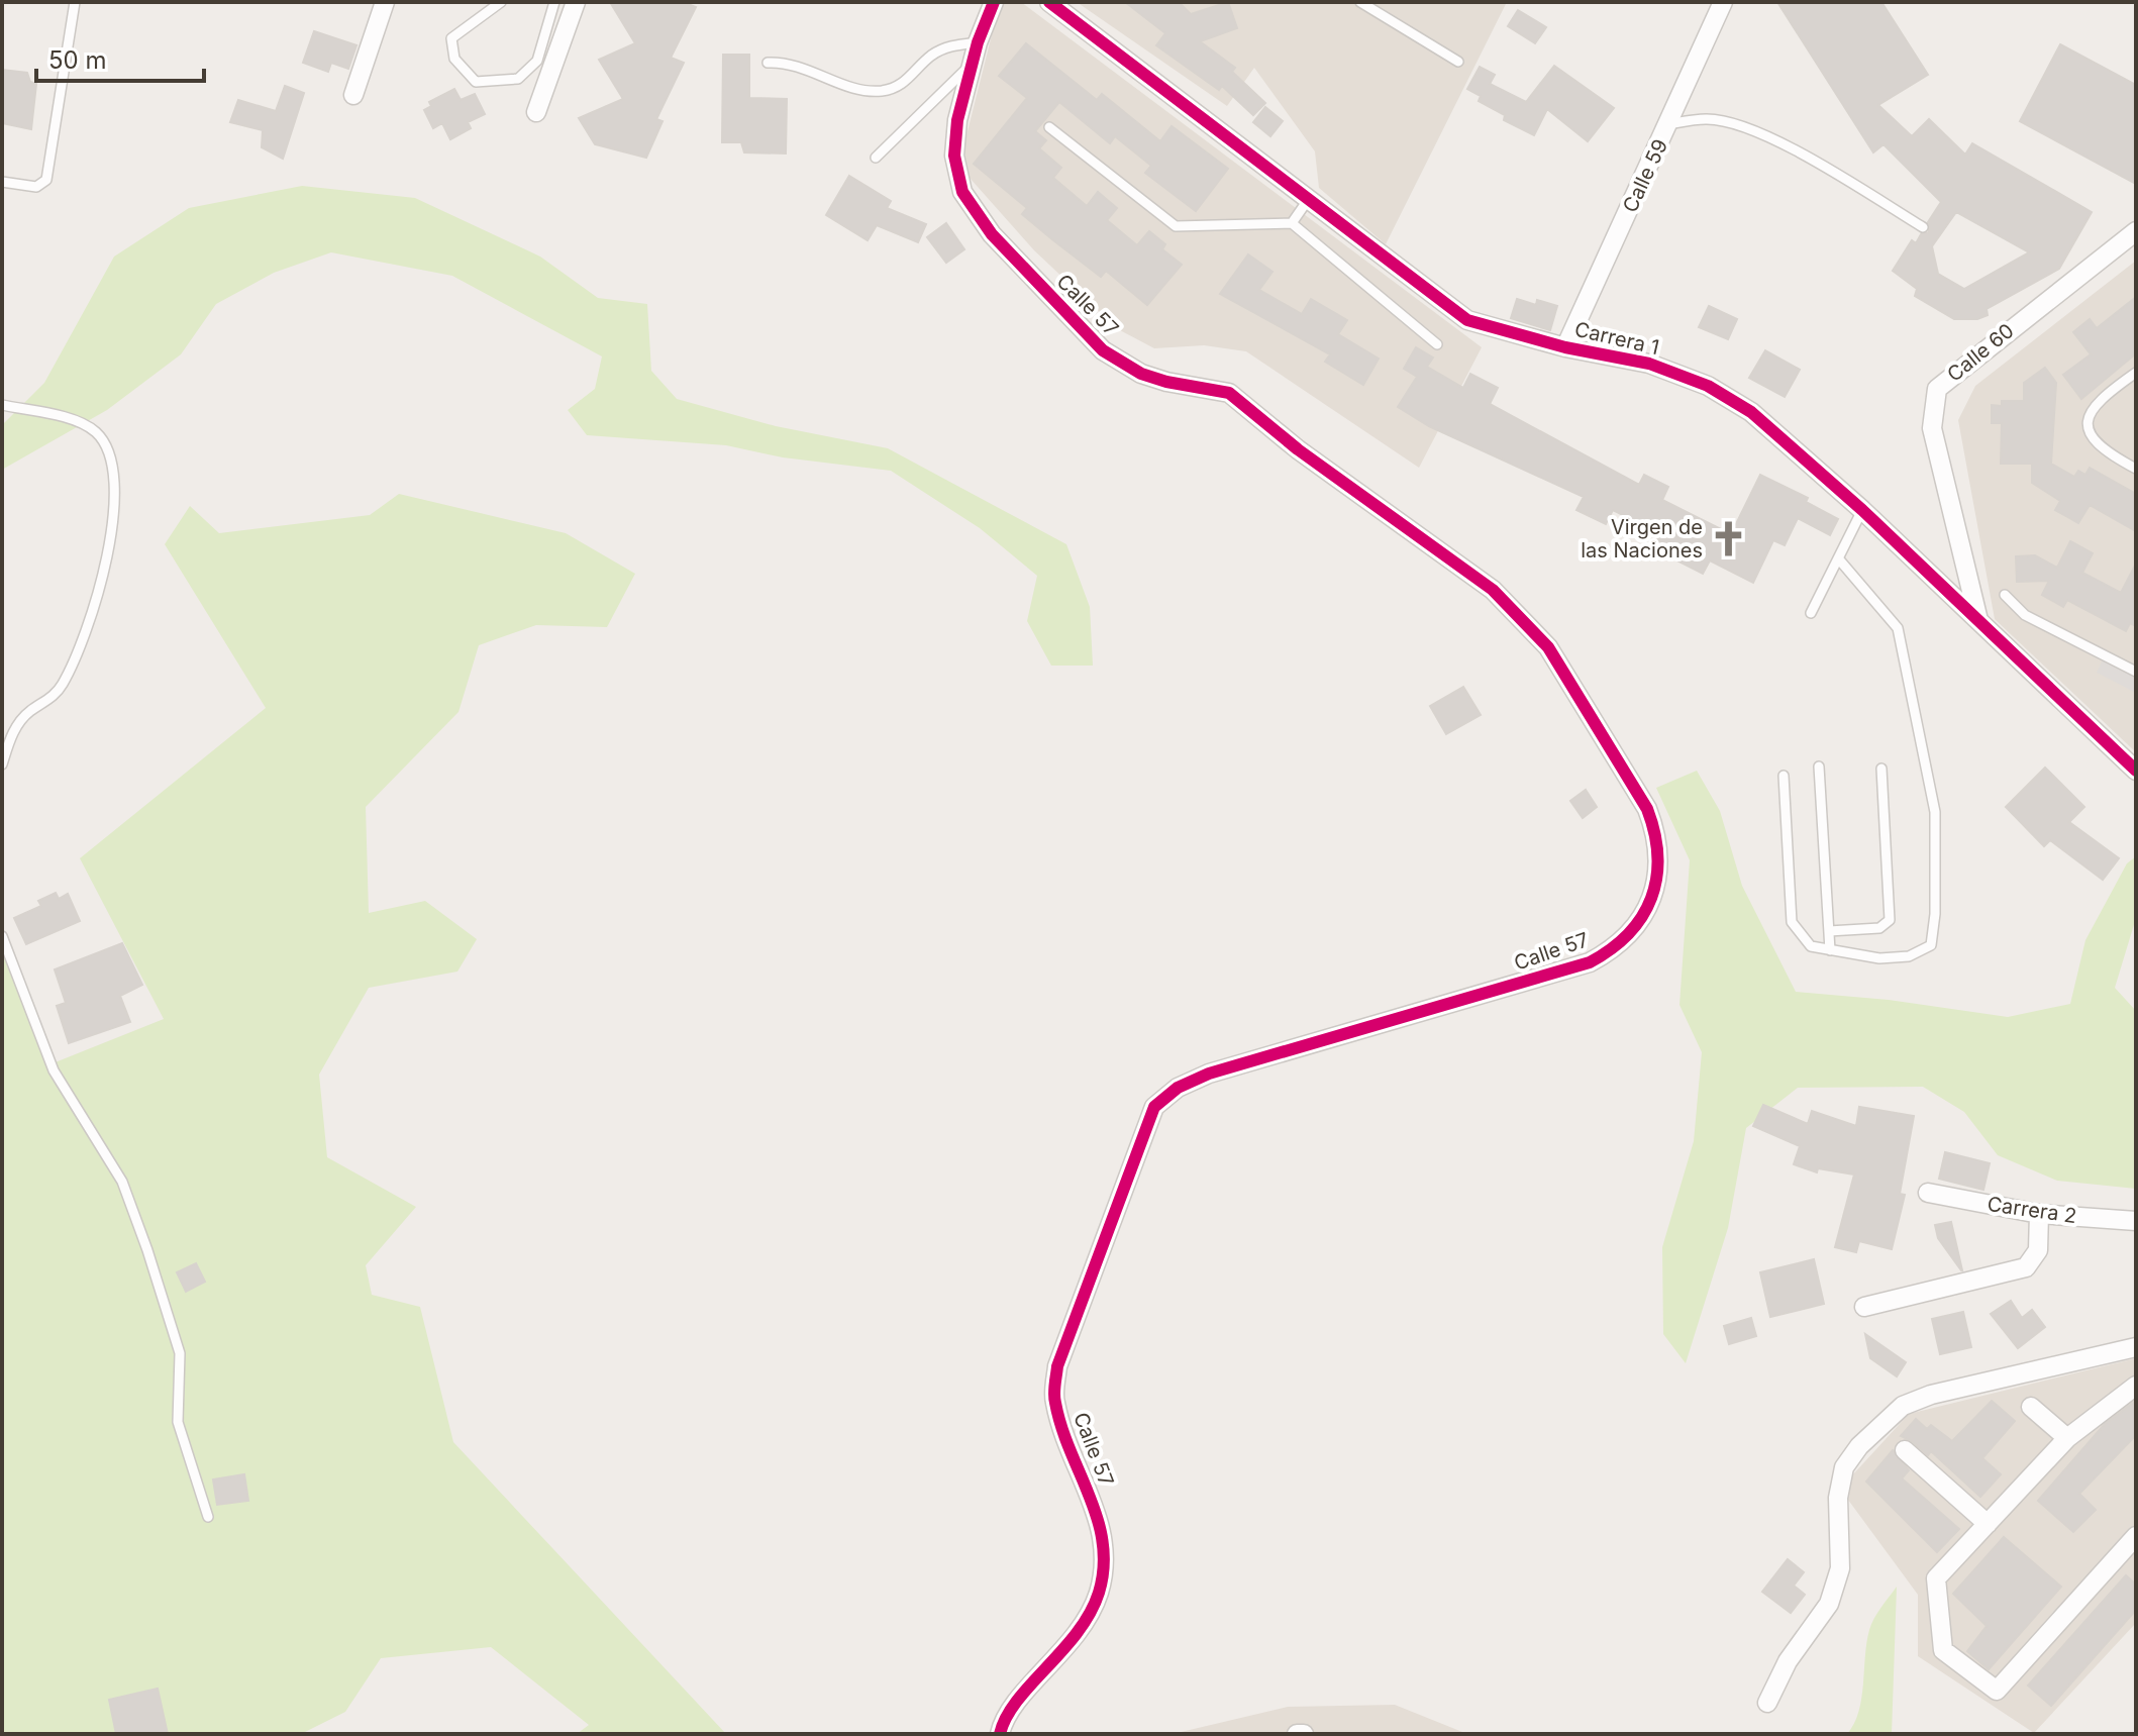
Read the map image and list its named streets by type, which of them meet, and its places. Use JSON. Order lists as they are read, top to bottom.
{
  "streets": {
    "street": [
      "Calle 59",
      "Calle 57",
      "Carrera 1",
      "Calle 60",
      "Carrera 2"
    ]
  },
  "crossings": [
    ["Calle 59", "Carrera 1"],
    ["Carrera 1", "Calle 60"]
  ],
  "places": {
    "church": ["Virgen de las Naciones"]
  },
  "scale_bar": "50 m"
}
